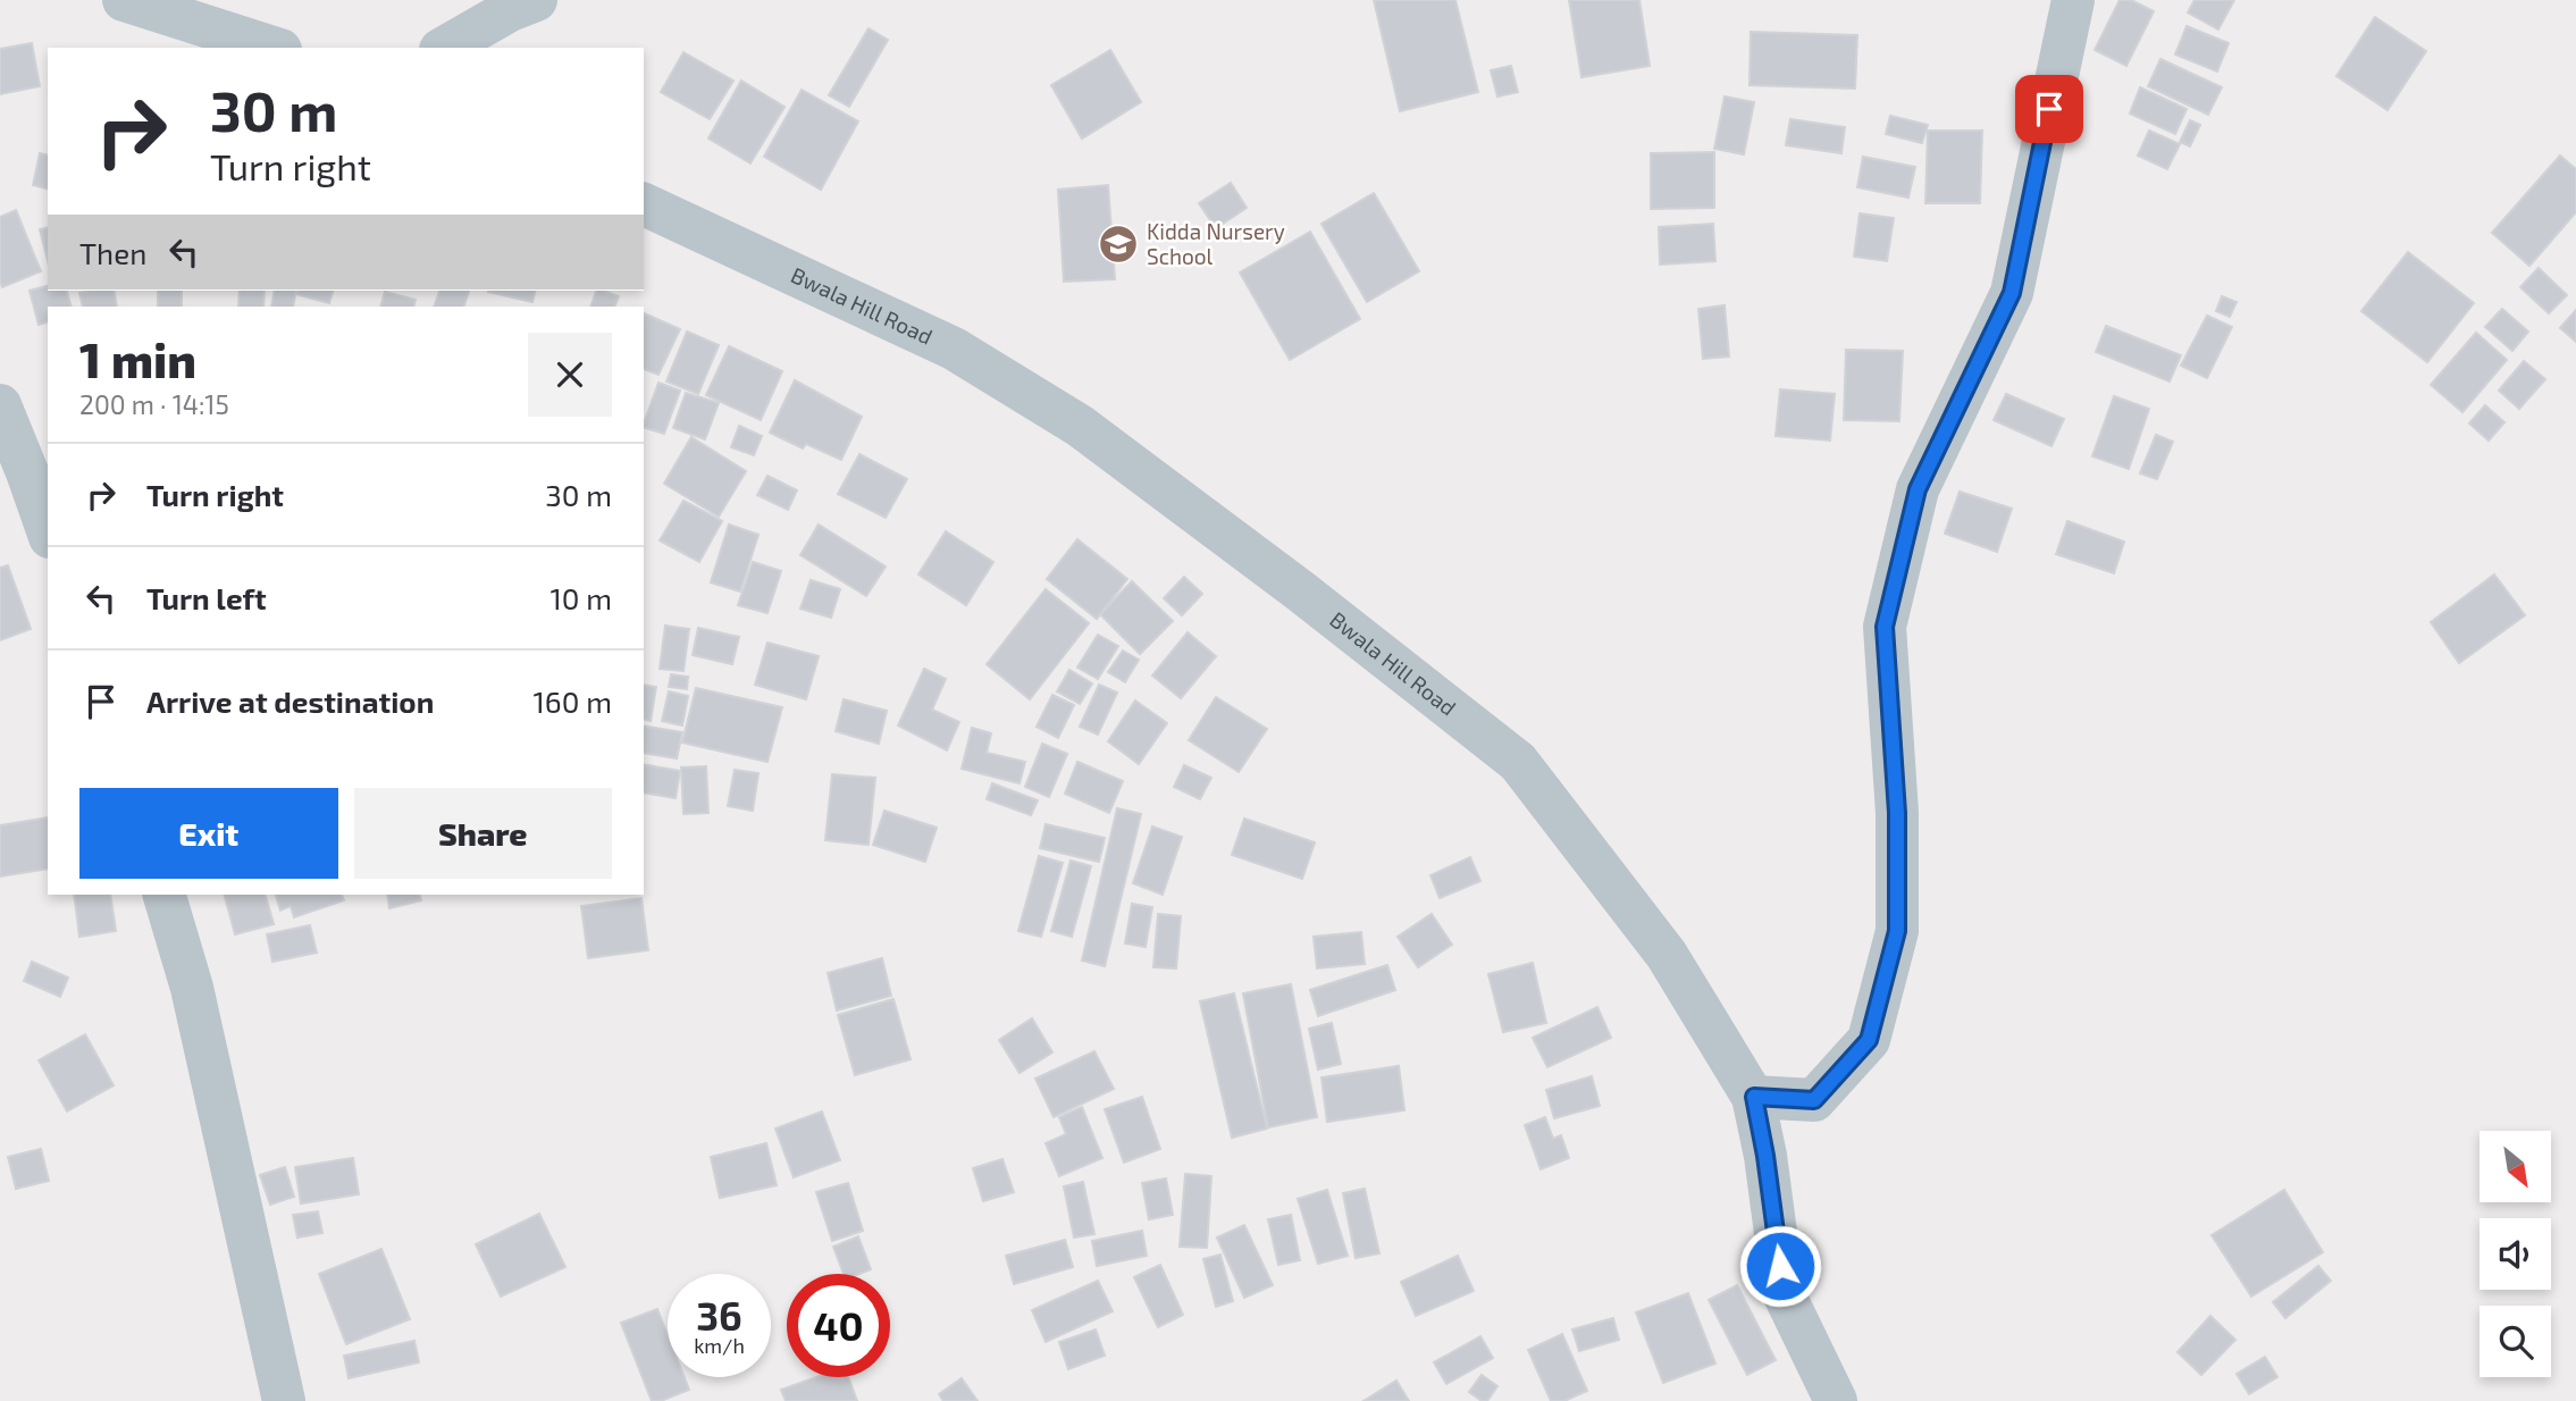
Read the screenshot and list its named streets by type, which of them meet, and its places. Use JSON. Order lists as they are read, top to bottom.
{
  "streets": {
    "street": ["Bwala Hill Road"]
  },
  "places": {
    "school or university": ["Kidda Nursery School"]
  },
  "north": "bottom right",
  "page": {
    "turn": ["30 m", "Turn right"],
    "then": "Then",
    "heading": ["1 min", "200 m · 14:15"],
    "list": [
      {
        "name": "Turn right",
        "value": "30 m"
      },
      {
        "name": "Turn left",
        "value": "10 m"
      },
      {
        "name": "Arrive at destination",
        "value": "160 m"
      }
    ],
    "buttons": ["Exit", "Share"],
    "speed": "36 km/h",
    "limit": "40"
  }
}
